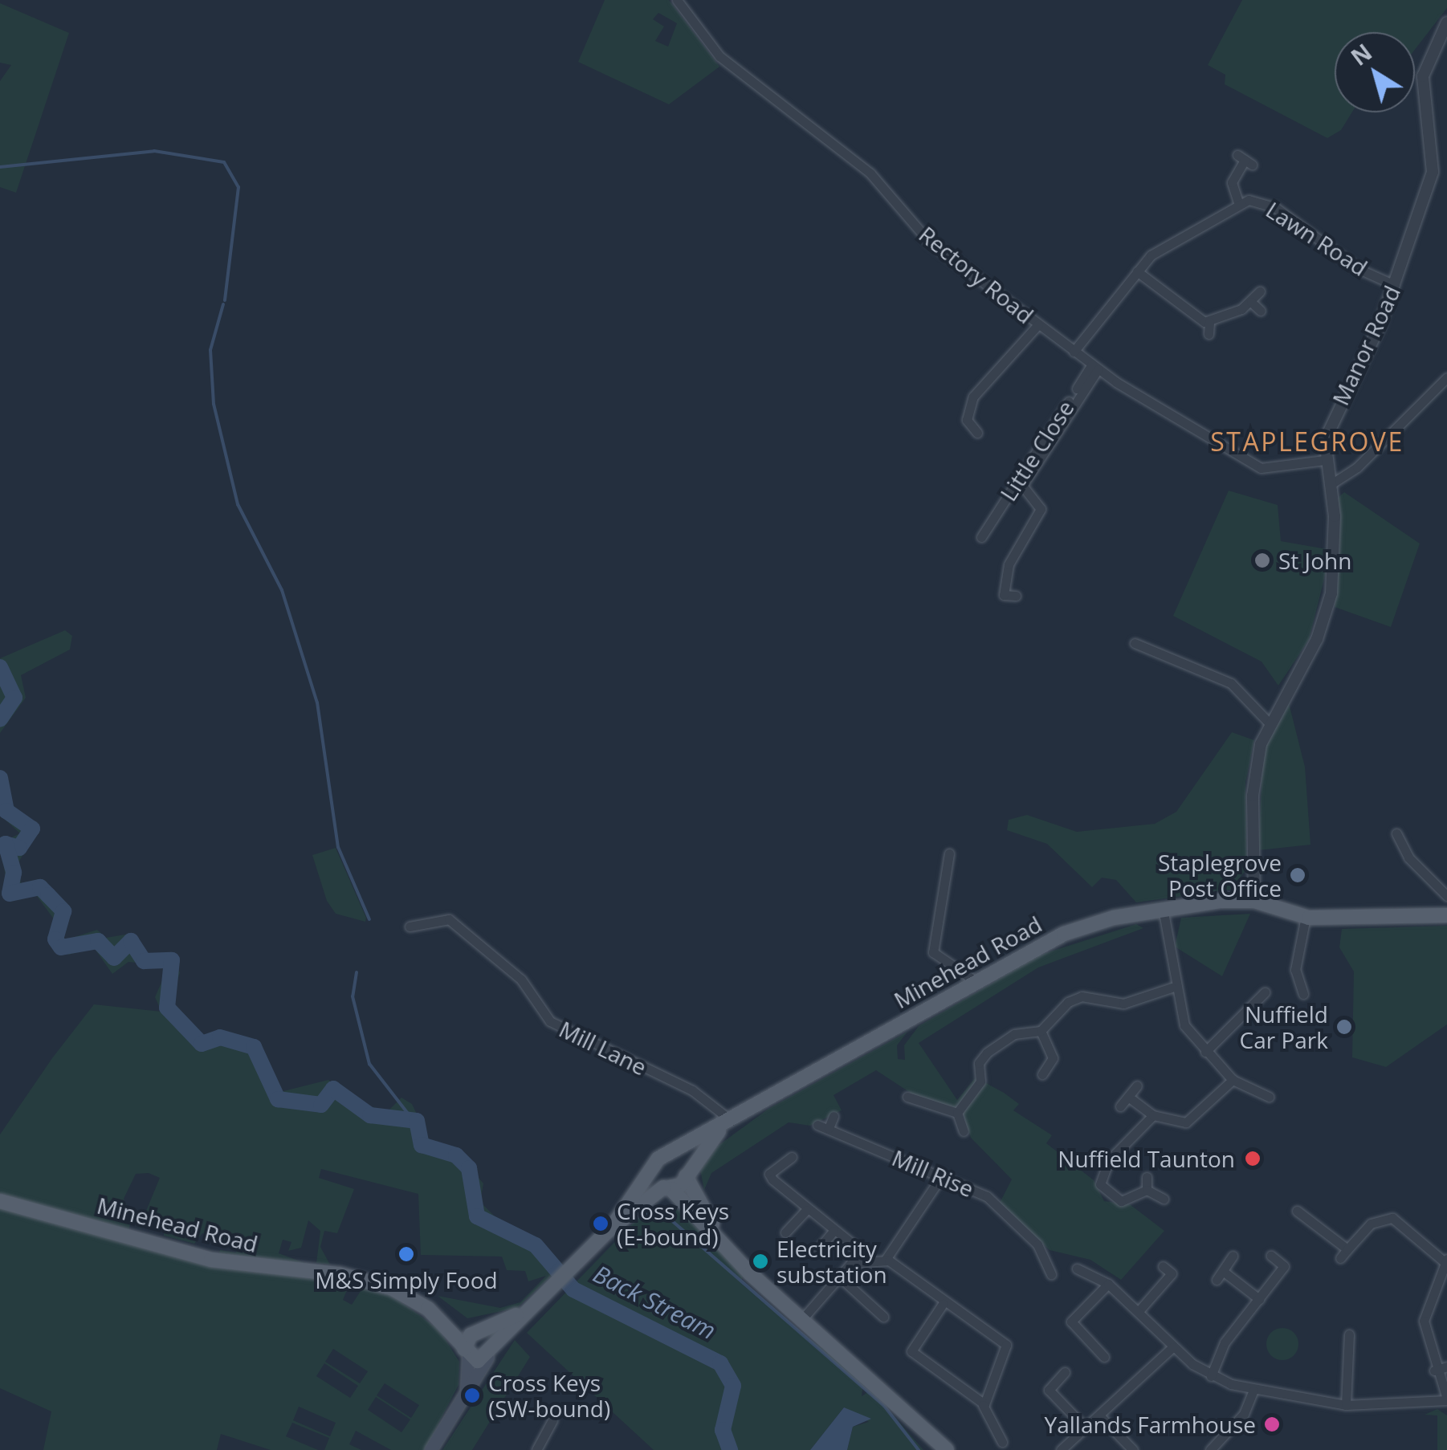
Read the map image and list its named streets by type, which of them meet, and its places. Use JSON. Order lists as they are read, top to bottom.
{
  "streets": {
    "main road": ["Minehead Road"],
    "street": [
      "Lawn Road",
      "Rectory Road",
      "Manor Road",
      "Little Close",
      "Mill Lane",
      "Mill Rise"
    ]
  },
  "crossings": [
    ["Lawn Road", "Rectory Road"],
    ["Lawn Road", "Manor Road"],
    ["Rectory Road", "Manor Road"],
    ["Rectory Road", "Little Close"],
    ["Manor Road", "Minehead Road"],
    ["Minehead Road", "Mill Lane"]
  ],
  "districts": ["STAPLEGROVE"],
  "water": ["Back Stream"],
  "places": [
    "St John",
    "Staplegrove Post Office",
    "Nuffield Car Park",
    "Nuffield Taunton",
    "Cross Keys (E-bound)",
    "M&S Simply Food",
    "Electricity substation",
    "Cross Keys (SW-bound)",
    "Yallands Farmhouse"
  ],
  "north": "top left"
}
